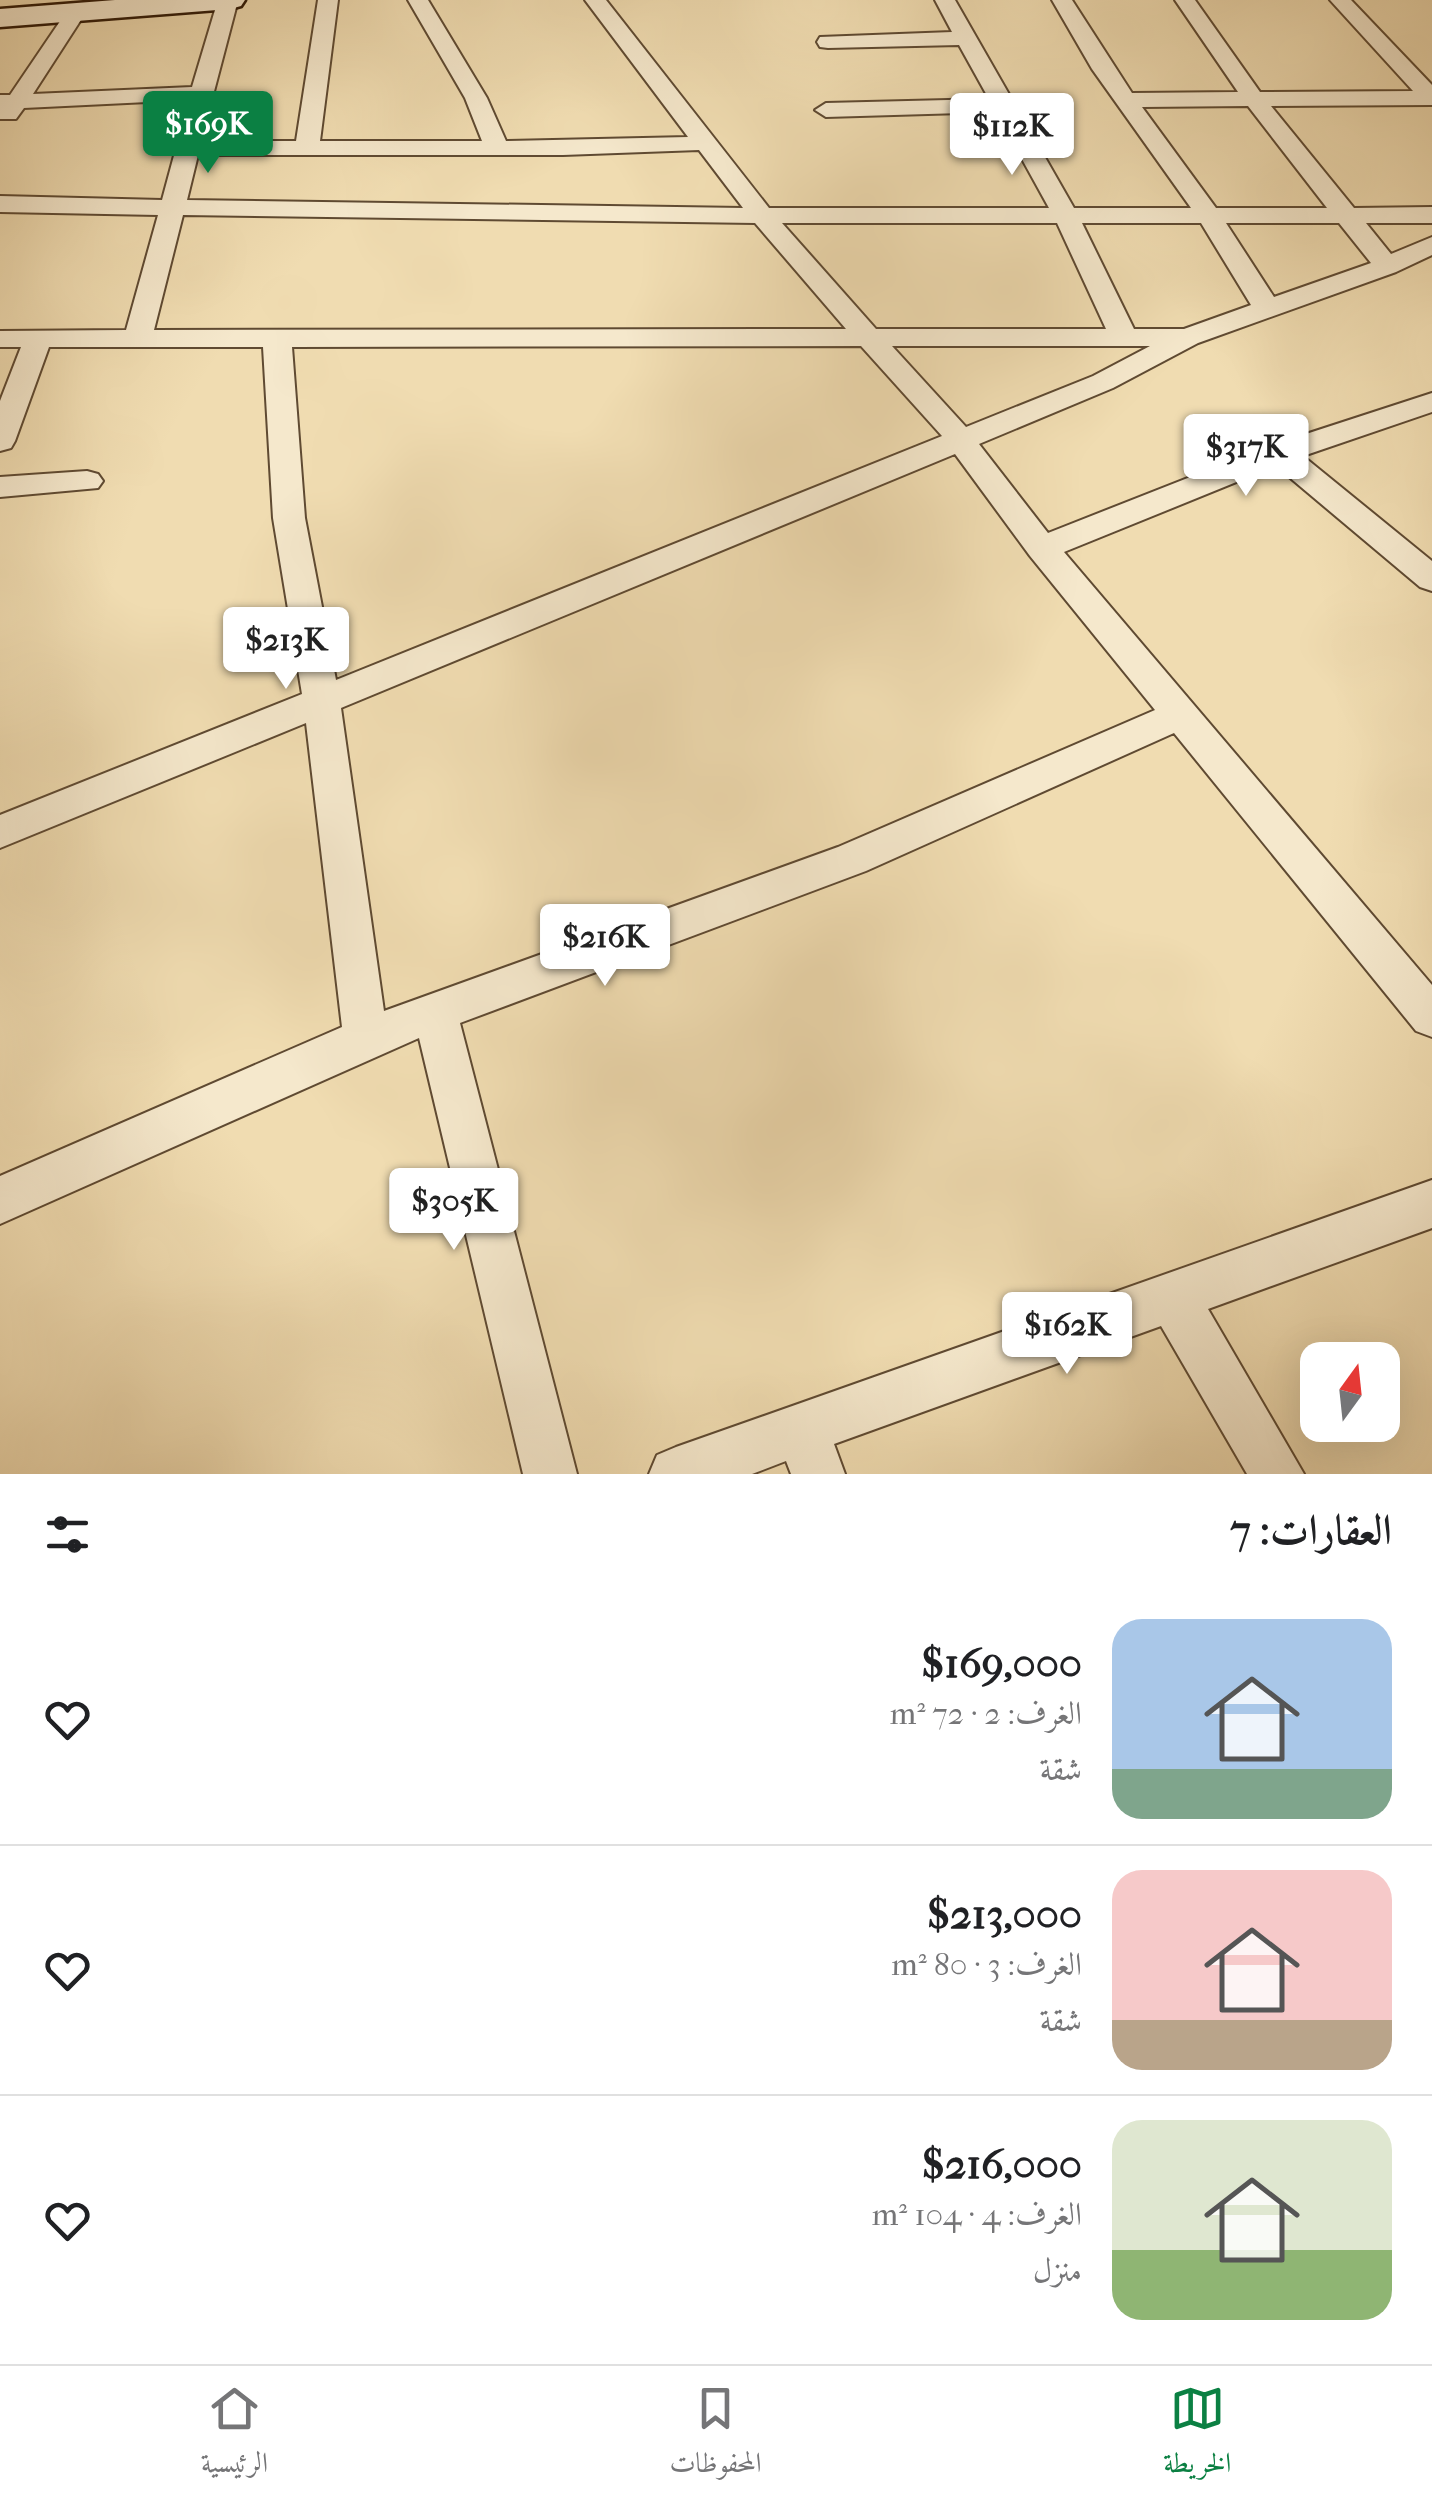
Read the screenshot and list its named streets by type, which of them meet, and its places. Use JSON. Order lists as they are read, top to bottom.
{
  "north": "top",
  "page": {
    "price": [
      "$169K",
      "$112K",
      "$317K",
      "$213K",
      "$216K",
      "$305K",
      "$162K"
    ],
    "heading": "العقارات: 7",
    "list": [
      {
        "name": "$169,000",
        "note": "الغرف: 2 · 72 m² · شقة"
      },
      {
        "name": "$213,000",
        "note": "الغرف: 3 · 80 m² · شقة"
      },
      {
        "name": "$216,000",
        "note": "الغرف: 4 · 104 m² · منزل"
      }
    ],
    "tabs": ["الخريطة", "المحفوظات", "الرئيسية"]
  }
}
